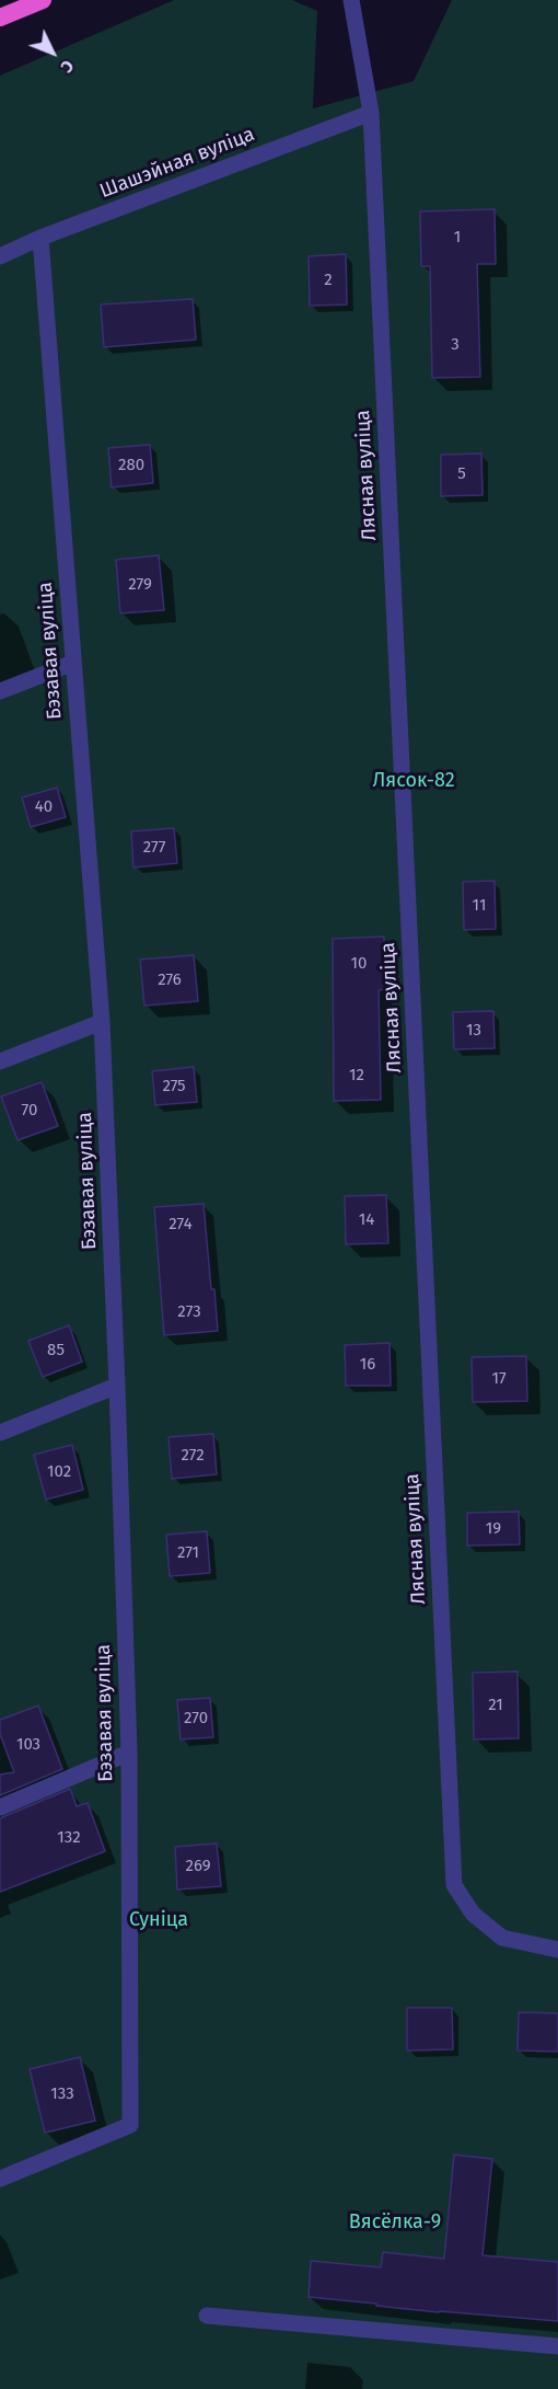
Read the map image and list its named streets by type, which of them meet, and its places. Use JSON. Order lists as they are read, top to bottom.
{
  "streets": {
    "lane": ["Шашэйная вуліца", "Лясная вуліца", "Бэзавая вуліца"]
  },
  "crossings": [
    ["Шашэйная вуліца", "Лясная вуліца"],
    ["Шашэйная вуліца", "Бэзавая вуліца"]
  ],
  "parks": ["Лясок-82", "Суніца", "Вясёлка-9"],
  "house_numbers": [
    "1",
    "2",
    "3",
    "280",
    "5",
    "279",
    "40",
    "277",
    "11",
    "10",
    "276",
    "13",
    "12",
    "275",
    "70",
    "14",
    "274",
    "273",
    "85",
    "16",
    "17",
    "272",
    "102",
    "19",
    "271",
    "21",
    "270",
    "103",
    "132",
    "269",
    "133"
  ],
  "north": "bottom right"
}
